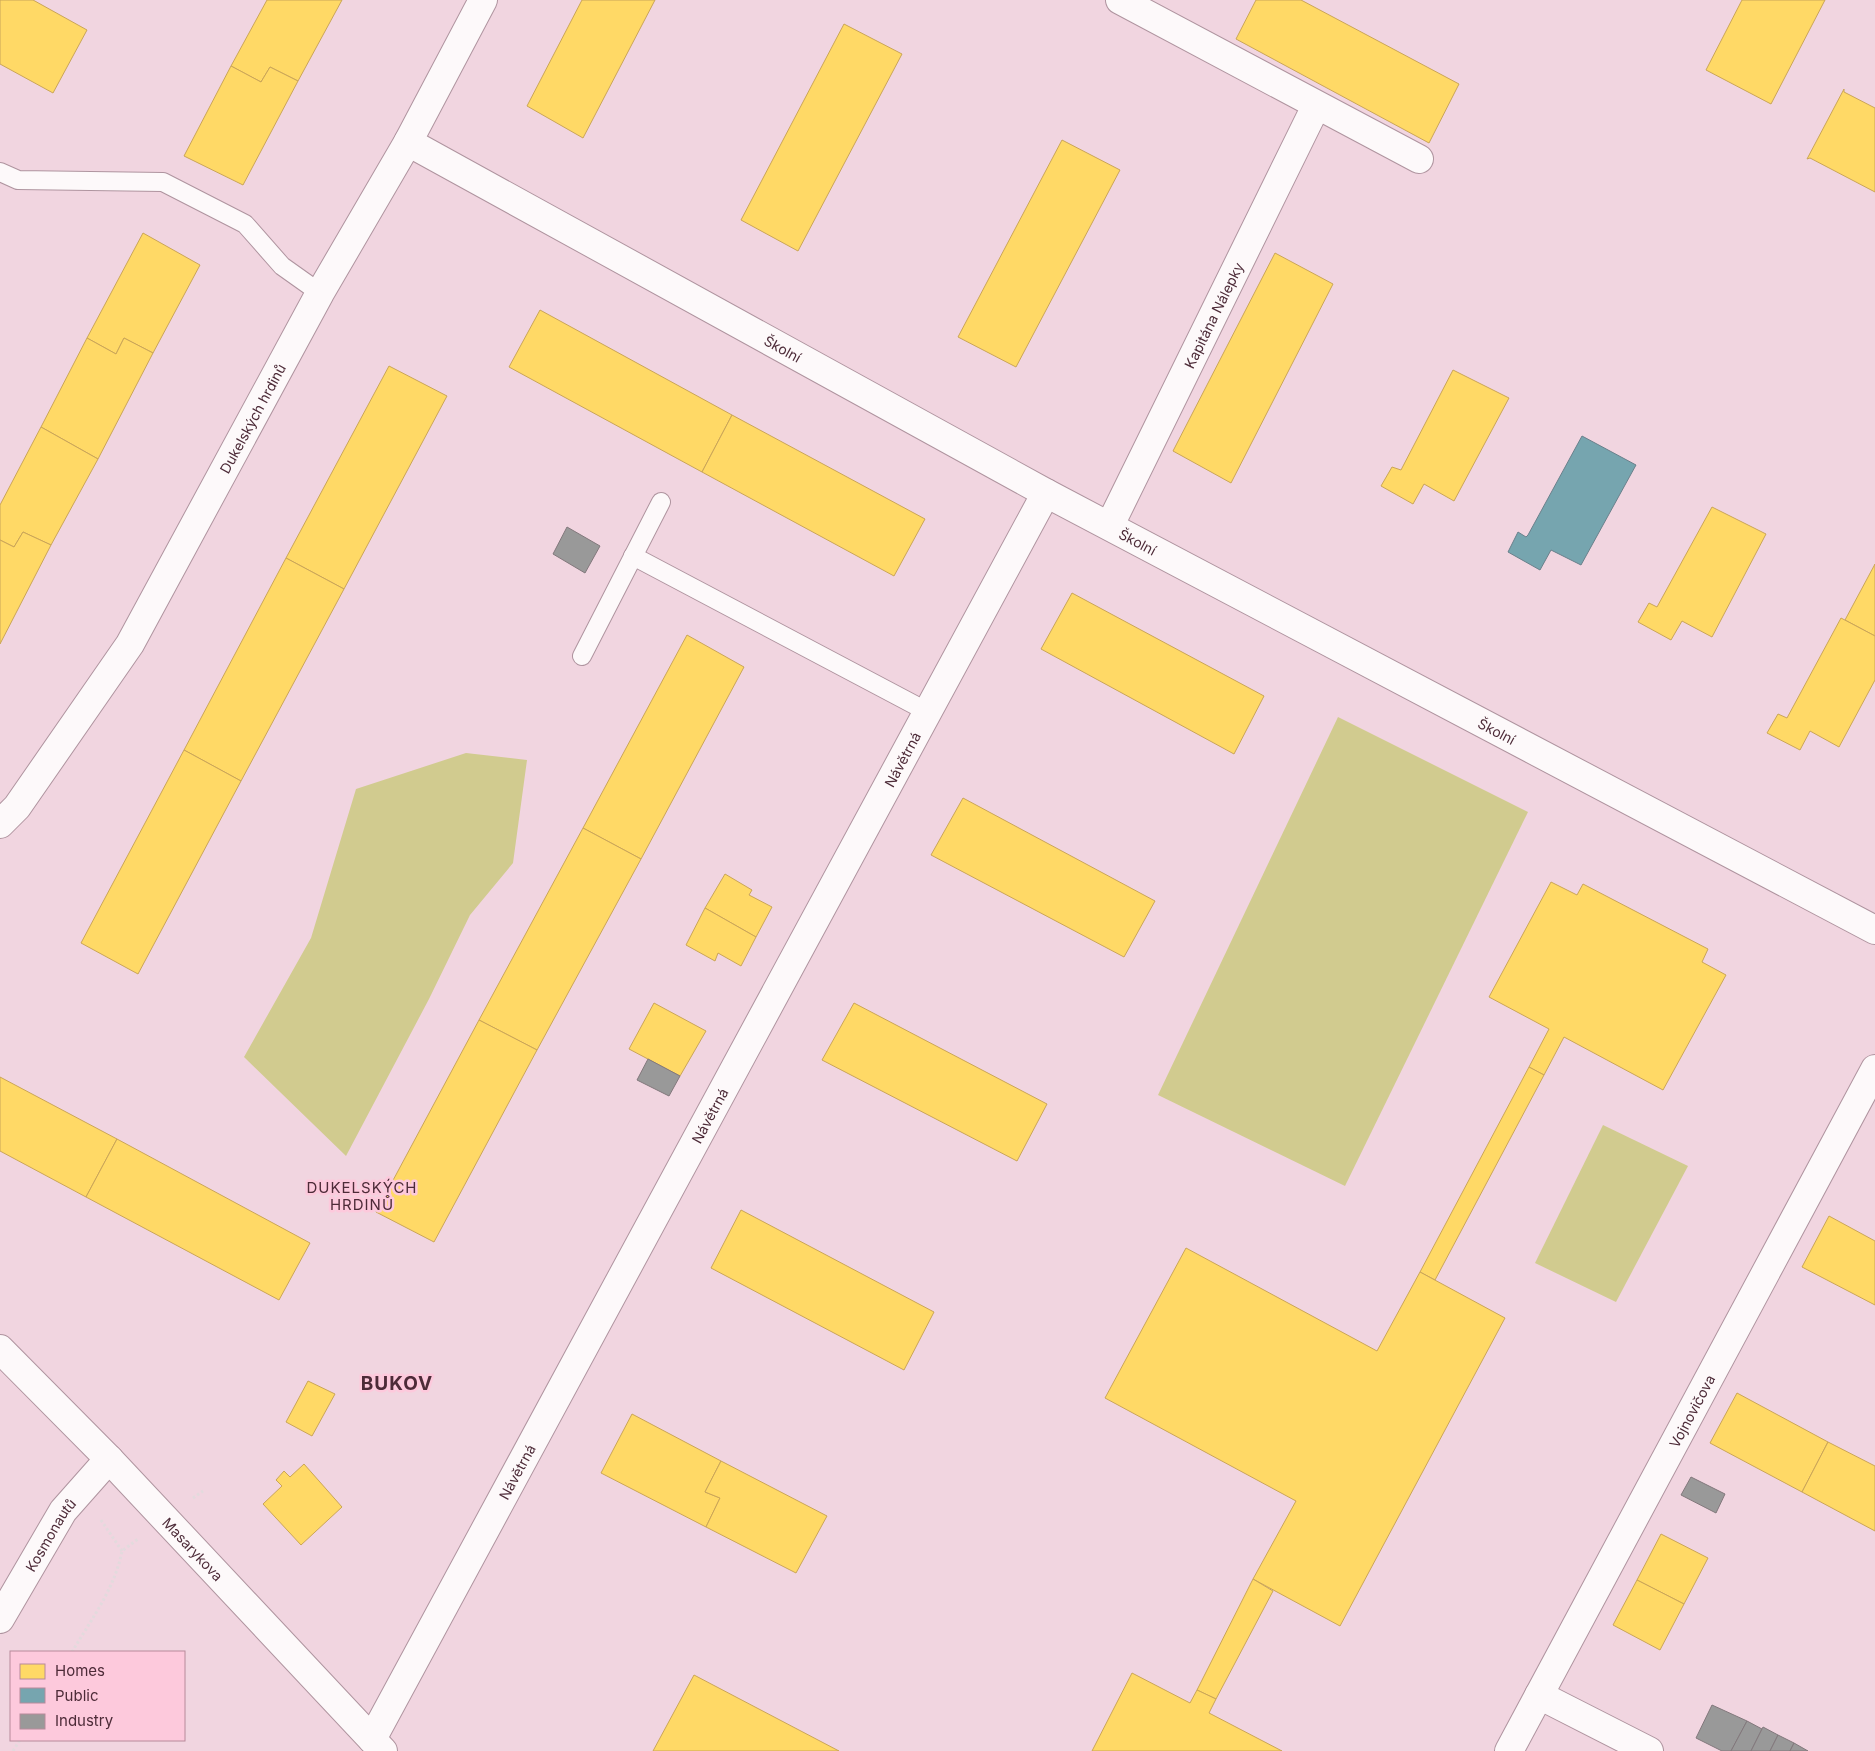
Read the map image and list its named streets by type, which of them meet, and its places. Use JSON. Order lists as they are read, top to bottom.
{
  "streets": {
    "street": [
      "Kapitána Nálepky",
      "Školní",
      "Dukelských hrdinů",
      "Návětrná",
      "Vojnovičova",
      "Kosmonautů",
      "Masarykova"
    ]
  },
  "crossings": [
    ["Kapitána Nálepky", "Školní"],
    ["Školní", "Dukelských hrdinů"],
    ["Školní", "Návětrná"],
    ["Návětrná", "Masarykova"],
    ["Kosmonautů", "Masarykova"]
  ],
  "districts": ["DUKELSKÝCH HRDINŮ", "BUKOV"],
  "legend": ["Homes", "Public", "Industry"]
}
